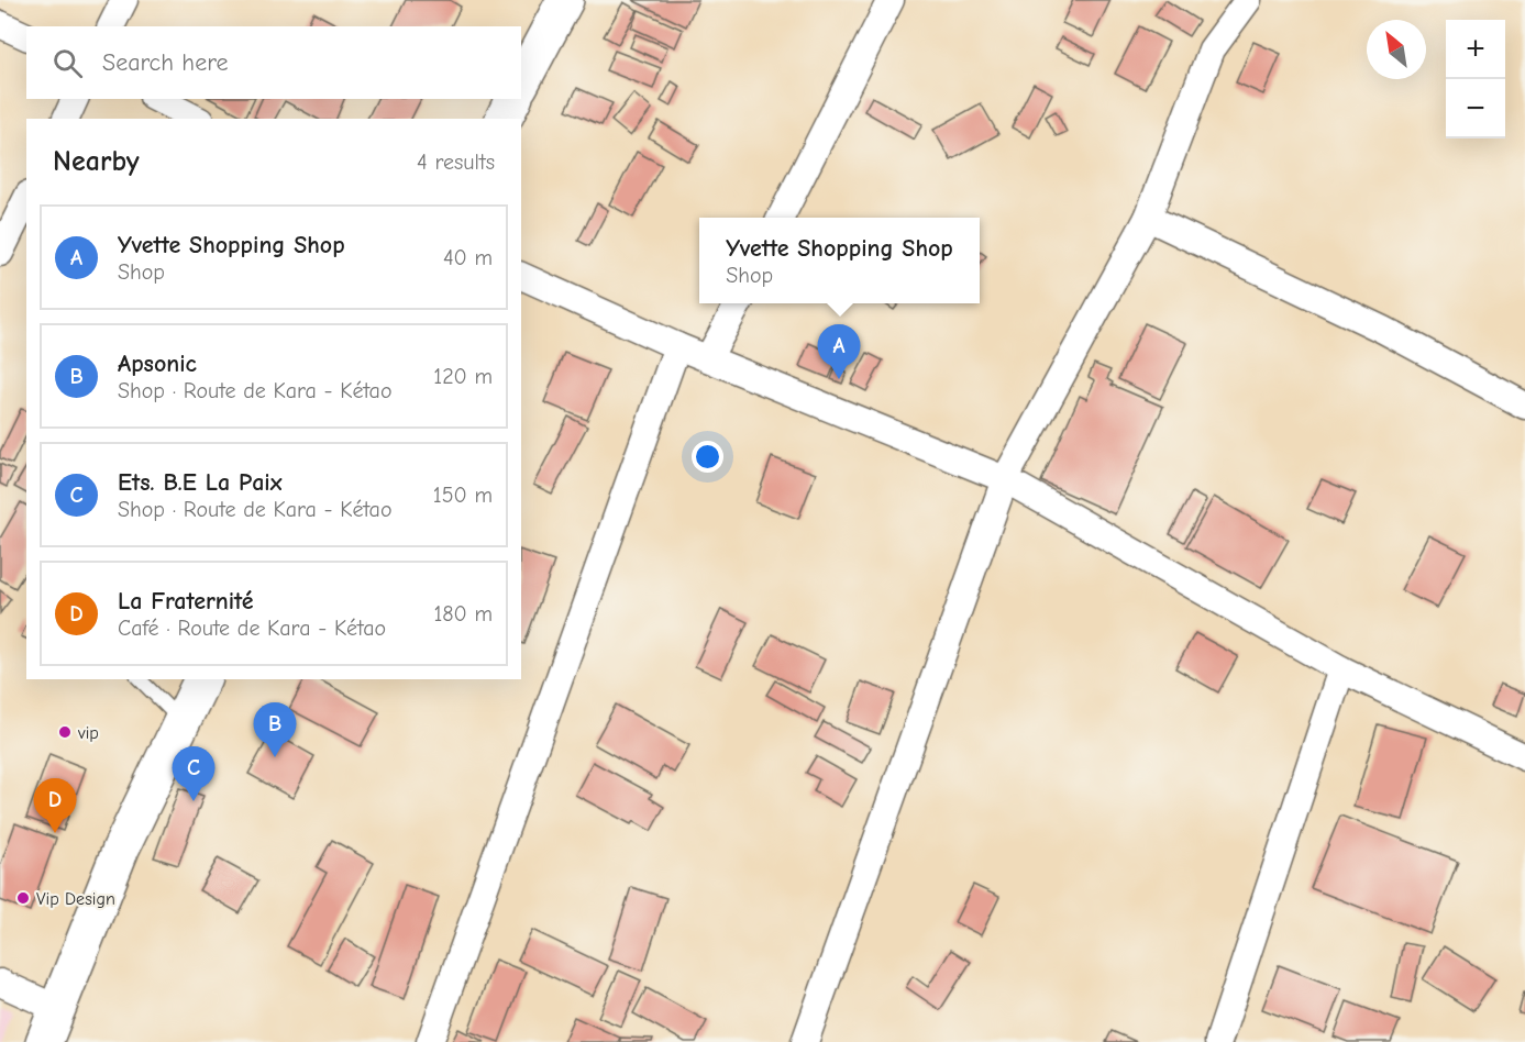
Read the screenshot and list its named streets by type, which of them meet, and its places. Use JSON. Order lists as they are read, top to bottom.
{
  "places": ["vip", "Vip Design"],
  "north": "top left",
  "page": {
    "map_buttons": ["+", "−"],
    "search": "Search here",
    "heading": ["Nearby", "4 results"],
    "list": [
      {
        "mark": "A",
        "name": "Yvette Shopping Shop",
        "note": "Shop",
        "value": "40 m"
      },
      {
        "mark": "B",
        "name": "Apsonic",
        "note": "Shop · Route de Kara - Kétao",
        "value": "120 m"
      },
      {
        "mark": "C",
        "name": "Ets. B.E La Paix",
        "note": "Shop · Route de Kara - Kétao",
        "value": "150 m"
      },
      {
        "mark": "D",
        "name": "La Fraternité",
        "note": "Café · Route de Kara - Kétao",
        "value": "180 m"
      }
    ],
    "popup": ["Yvette Shopping Shop", "Shop"],
    "pins": [
      "A",
      "B",
      "C",
      "D"
    ]
  }
}
